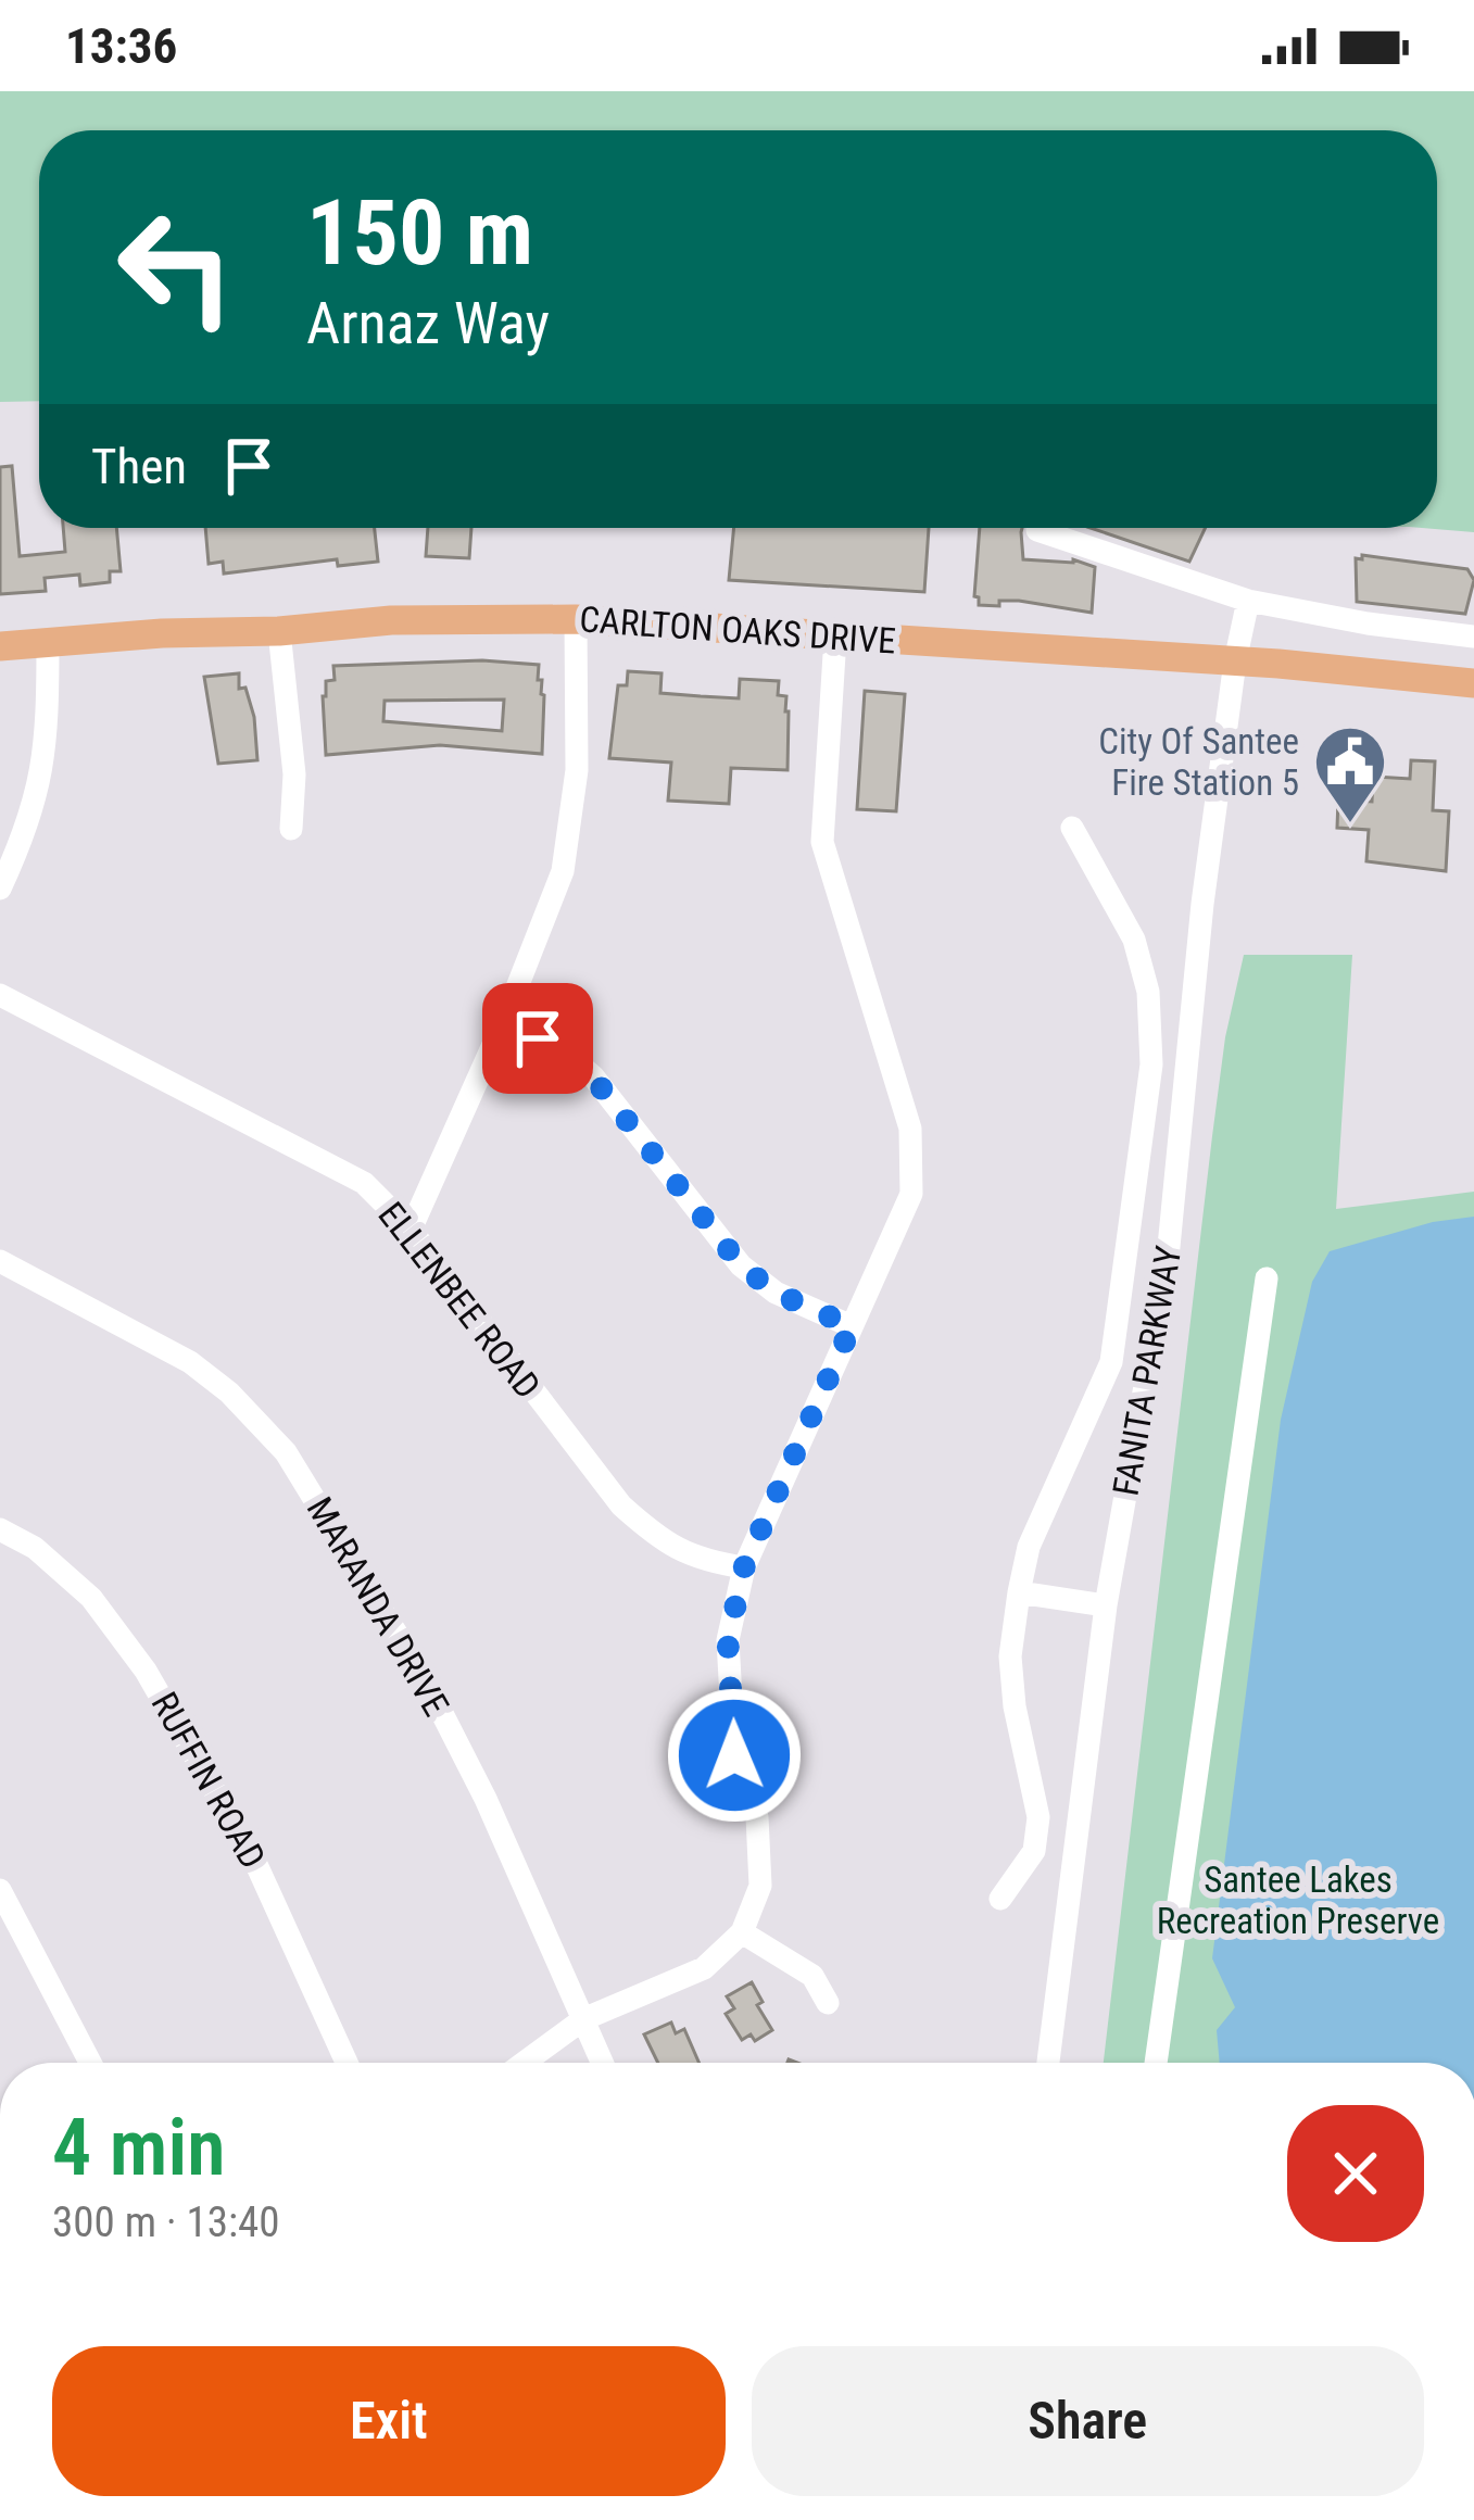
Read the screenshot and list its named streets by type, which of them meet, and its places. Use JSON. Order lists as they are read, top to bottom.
{
  "streets": {
    "main road": ["CARLTON OAKS DRIVE"],
    "street": [
      "ELLENBEE ROAD",
      "FANITA PARKWAY",
      "MARANDA DRIVE",
      "RUFFIN ROAD"
    ]
  },
  "crossings": [
    ["CARLTON OAKS DRIVE", "FANITA PARKWAY"]
  ],
  "parks": ["Santee Lakes Recreation Preserve"],
  "places": {
    "public building": ["City Of Santee Fire Station 5"]
  },
  "page": {
    "status": "13:36",
    "turn": ["150 m", "Arnaz Way"],
    "then": "Then",
    "heading": ["4 min", "300 m · 13:40"],
    "buttons": ["Exit", "Share"]
  }
}
